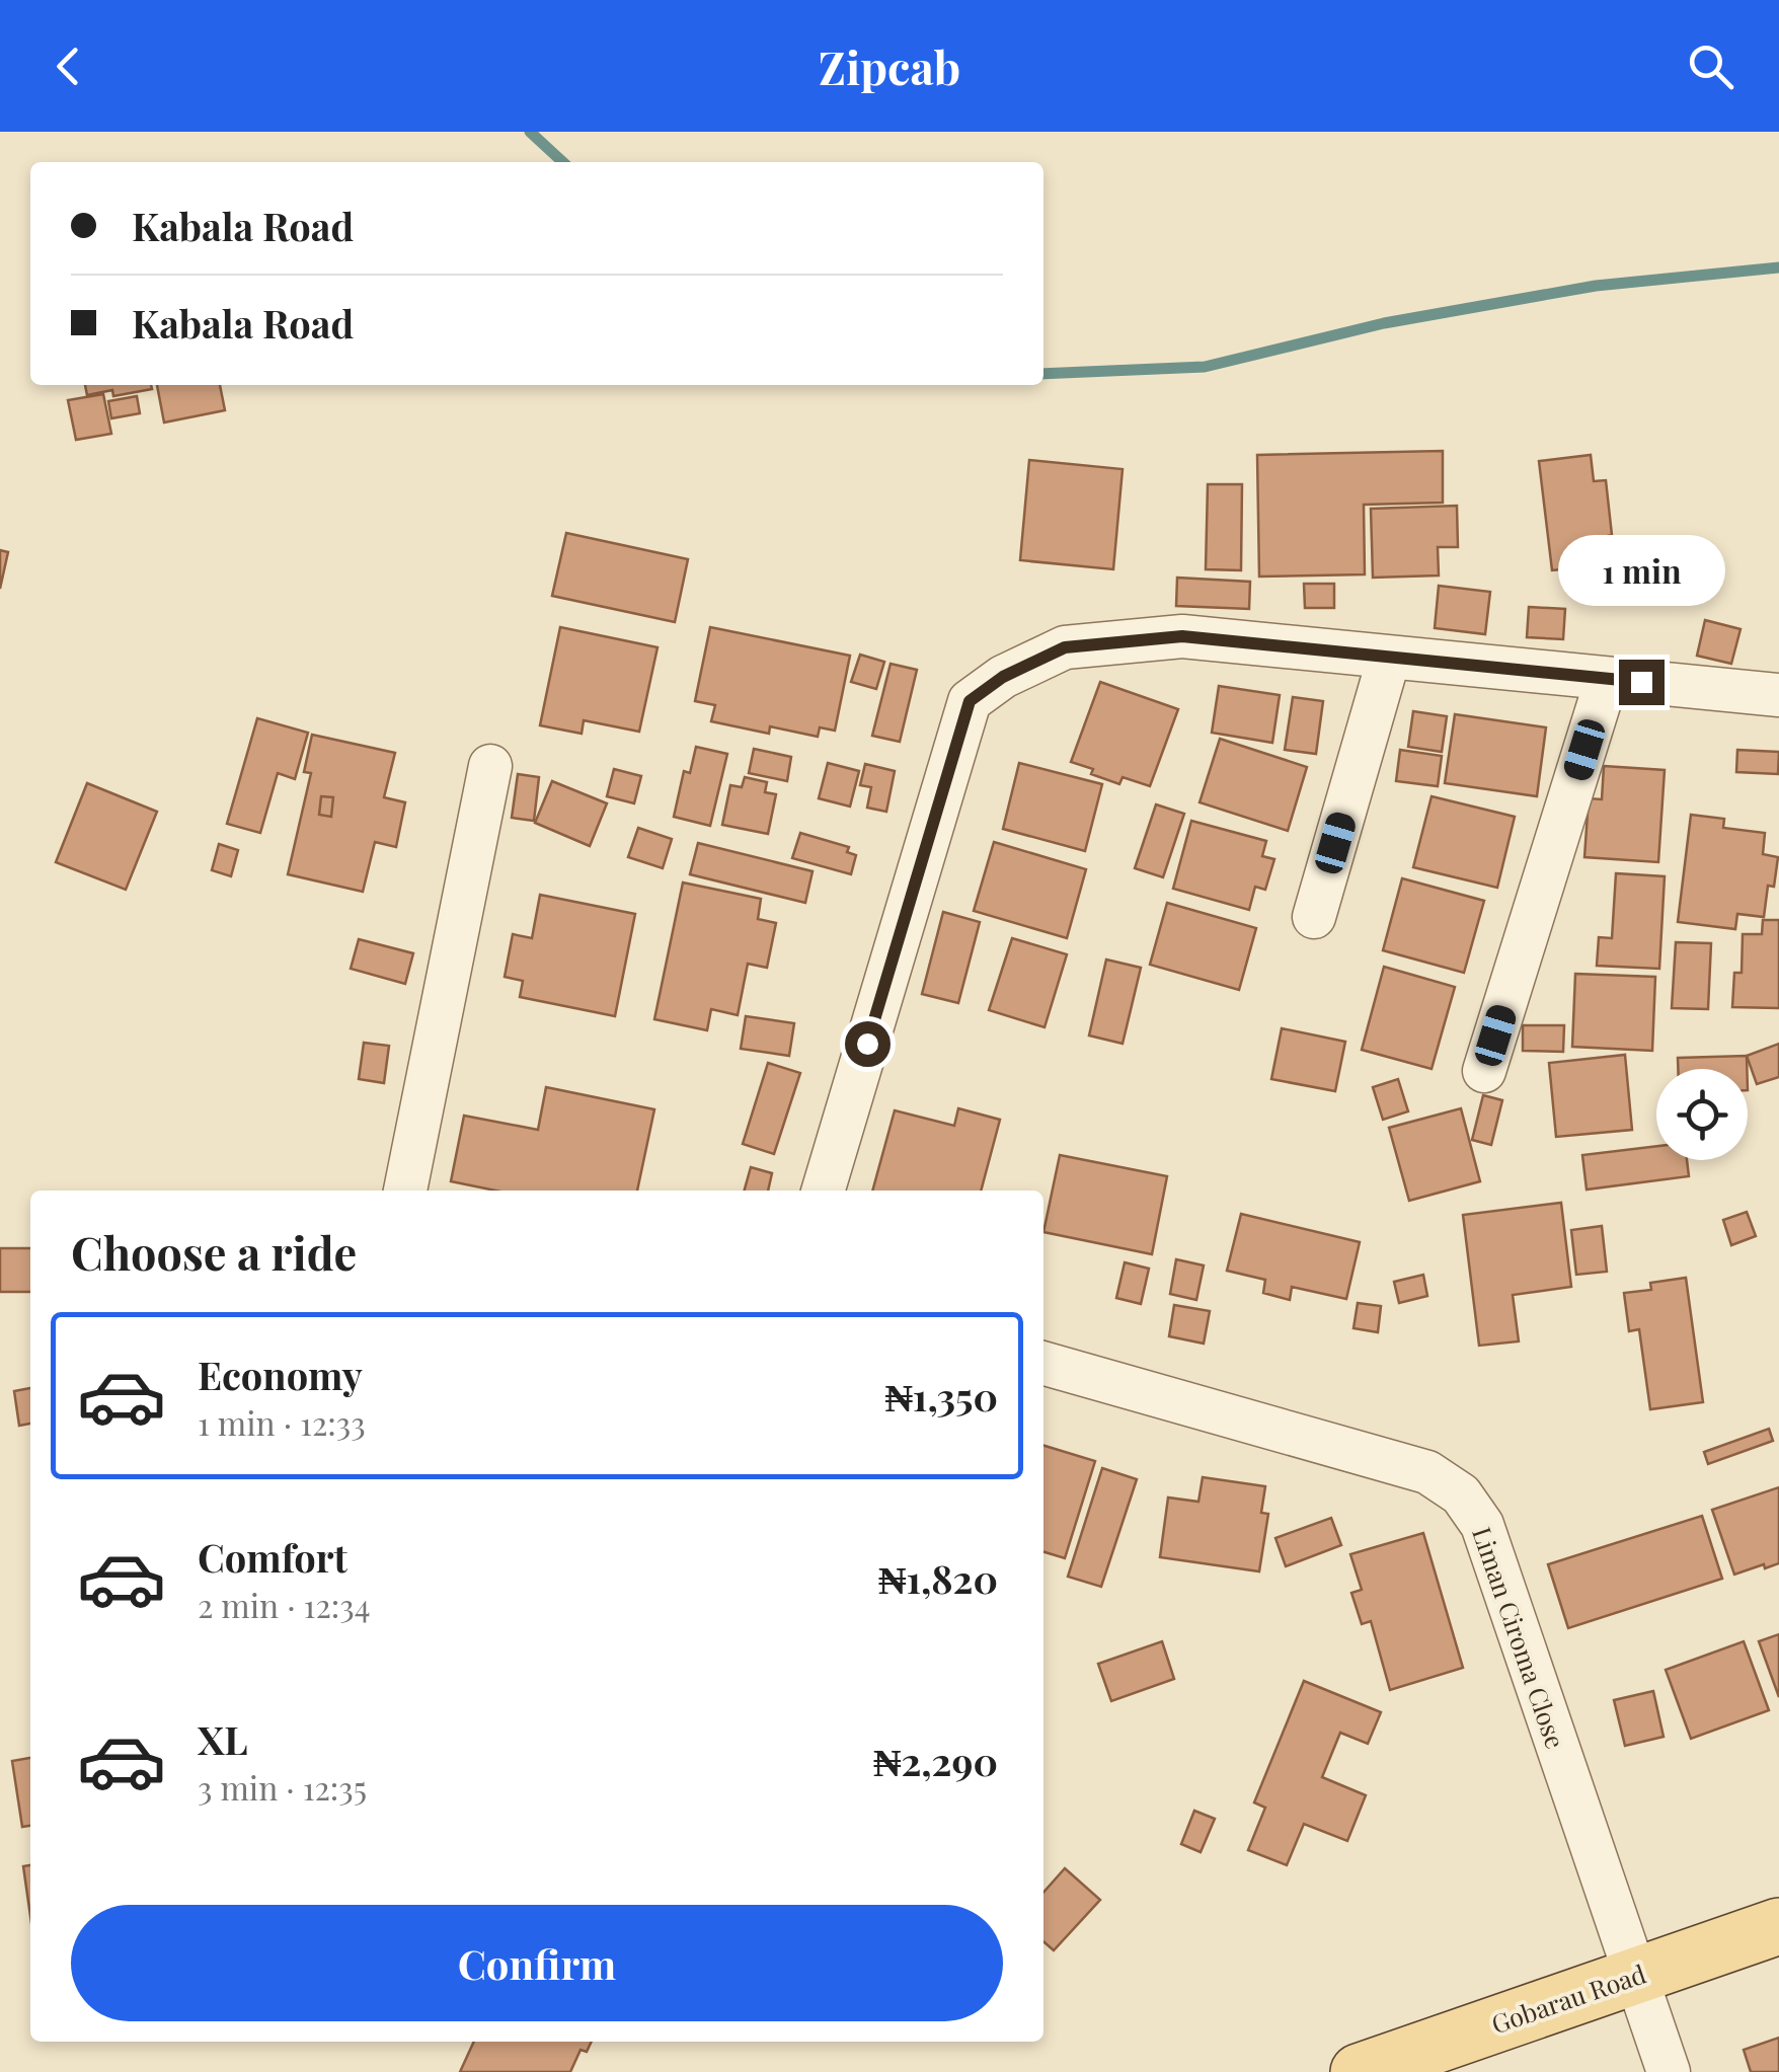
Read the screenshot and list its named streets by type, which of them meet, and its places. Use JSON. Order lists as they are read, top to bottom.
{
  "streets": {
    "main road": ["Gobarau Road"],
    "street": ["Liman Ciroma Close"]
  },
  "crossings": [
    ["Liman Ciroma Close", "Gobarau Road"]
  ],
  "page": {
    "header": "Zipcab",
    "banner": ["Kabala Road", "Kabala Road"],
    "bubble": "1 min",
    "heading": "Choose a ride",
    "list": [
      {
        "name": "Economy",
        "note": "1 min · 12:33",
        "value": "₦1,350"
      },
      {
        "name": "Comfort",
        "note": "2 min · 12:34",
        "value": "₦1,820"
      },
      {
        "name": "XL",
        "note": "3 min · 12:35",
        "value": "₦2,290"
      }
    ],
    "buttons": "Confirm"
  }
}
